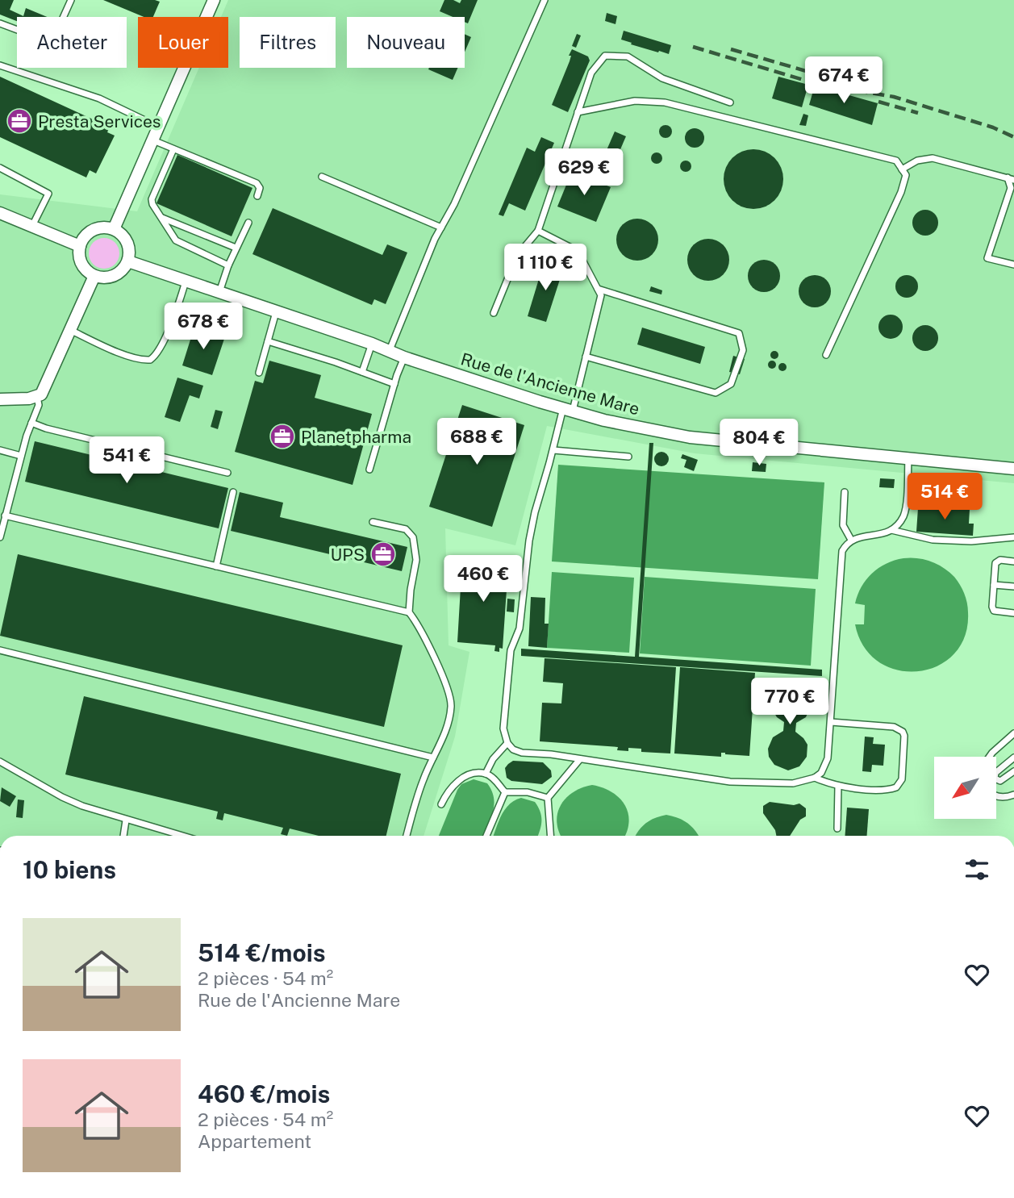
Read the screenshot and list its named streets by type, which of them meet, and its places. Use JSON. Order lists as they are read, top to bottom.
{
  "streets": {
    "street": ["Rue de l'Ancienne Mare"]
  },
  "places": {
    "office": ["Presta Services", "Planetpharma", "UPS"]
  },
  "north": "bottom left",
  "page": {
    "chip": [
      "Acheter",
      "Louer",
      "Filtres",
      "Nouveau"
    ],
    "price": [
      "674 €",
      "629 €",
      "1 110 €",
      "678 €",
      "688 €",
      "804 €",
      "541 €",
      "514 €",
      "460 €",
      "770 €"
    ],
    "heading": "10 biens",
    "list": [
      {
        "name": "514 €/mois",
        "note": "2 pièces · 54 m² · Rue de l'Ancienne Mare"
      },
      {
        "name": "460 €/mois",
        "note": "2 pièces · 54 m² · Appartement"
      }
    ]
  }
}
